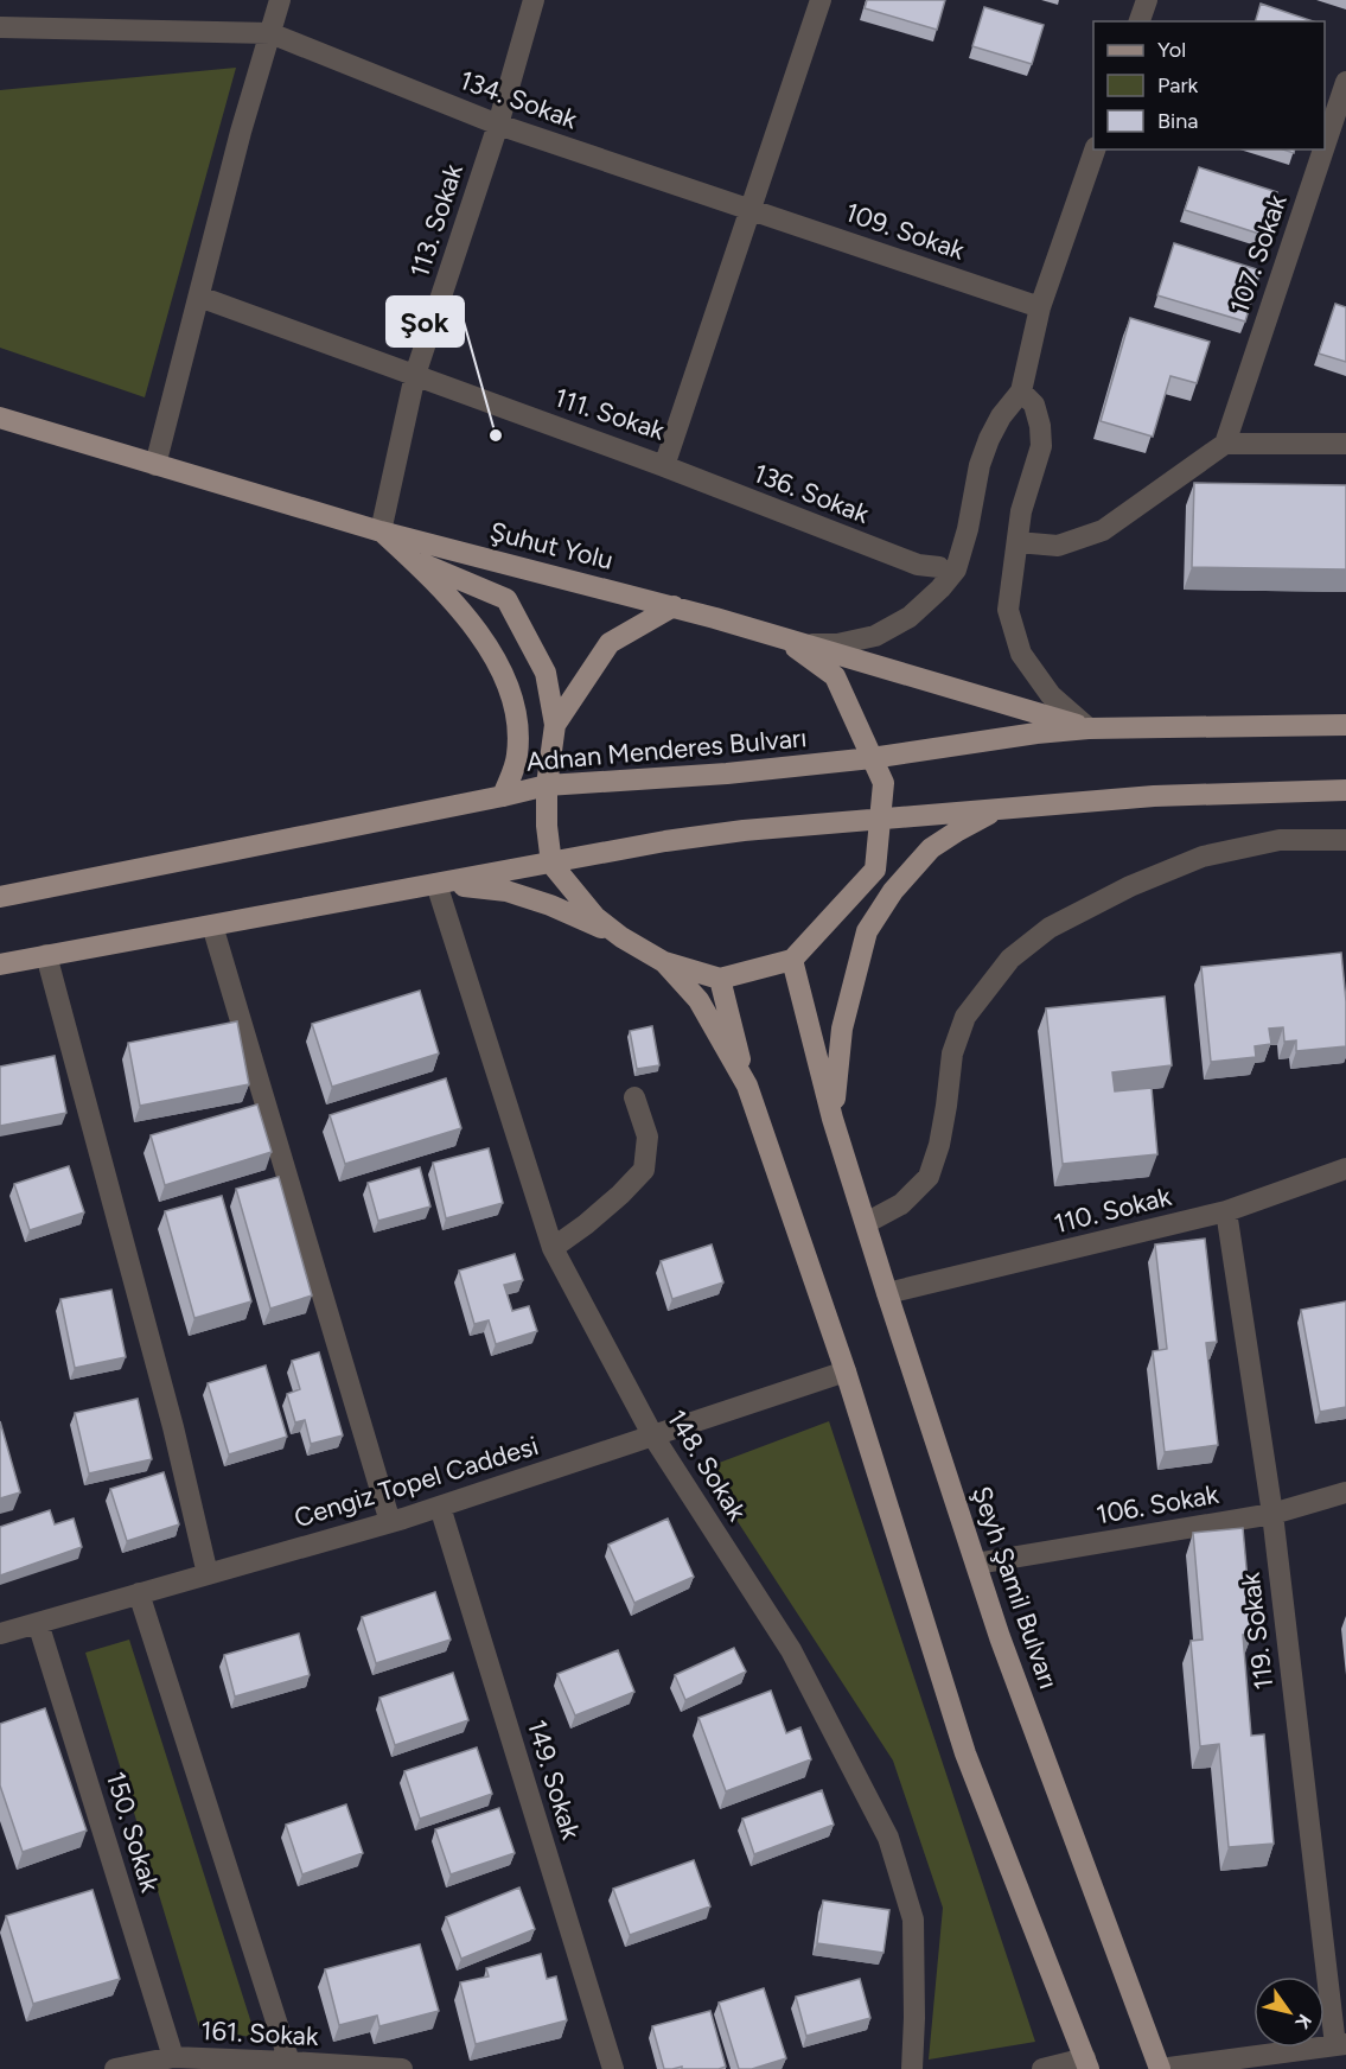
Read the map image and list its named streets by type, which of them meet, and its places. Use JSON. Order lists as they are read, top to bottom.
{
  "streets": {
    "main road": ["Şuhut Yolu", "Adnan Menderes Bulvarı", "Şeyh Şamil Bulvarı"],
    "street": [
      "134. Sokak",
      "113. Sokak",
      "109. Sokak",
      "107. Sokak",
      "111. Sokak",
      "136. Sokak",
      "110. Sokak",
      "148. Sokak",
      "Cengiz Topel Caddesi",
      "106. Sokak",
      "119. Sokak",
      "149. Sokak",
      "150. Sokak",
      "161. Sokak"
    ]
  },
  "crossings": [
    ["134. Sokak", "113. Sokak"],
    ["134. Sokak", "109. Sokak"],
    ["134. Sokak", "111. Sokak"],
    ["113. Sokak", "111. Sokak"],
    ["113. Sokak", "Şuhut Yolu"],
    ["109. Sokak", "111. Sokak"],
    ["111. Sokak", "136. Sokak"],
    ["Şuhut Yolu", "Adnan Menderes Bulvarı"],
    ["110. Sokak", "Şeyh Şamil Bulvarı"],
    ["110. Sokak", "119. Sokak"],
    ["148. Sokak", "Cengiz Topel Caddesi"],
    ["Cengiz Topel Caddesi", "149. Sokak"],
    ["Cengiz Topel Caddesi", "150. Sokak"],
    ["106. Sokak", "Şeyh Şamil Bulvarı"],
    ["106. Sokak", "119. Sokak"],
    ["150. Sokak", "161. Sokak"]
  ],
  "places": ["Şok"],
  "legend": ["Yol", "Park", "Bina"],
  "north": "bottom right"
}
